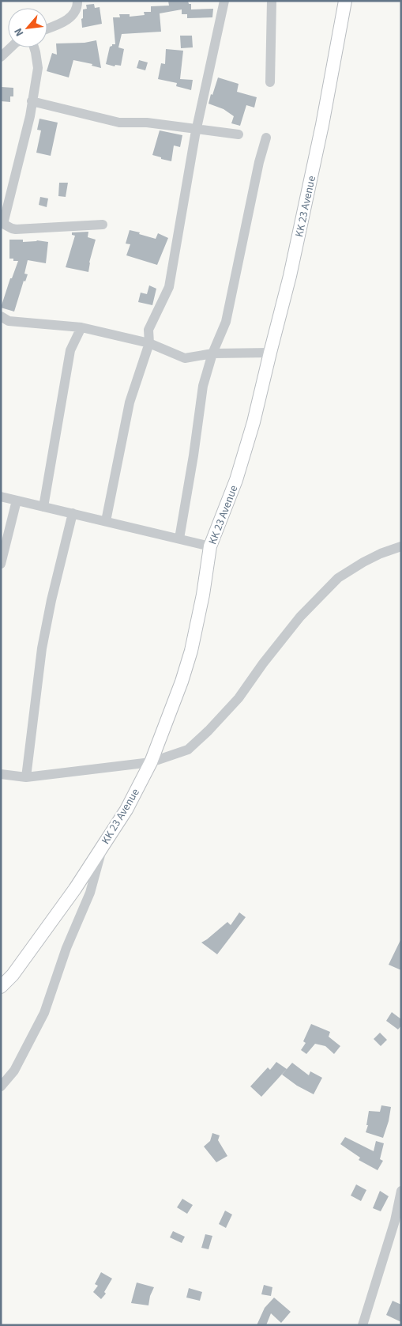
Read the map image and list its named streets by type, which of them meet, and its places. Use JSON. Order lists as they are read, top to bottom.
{
  "streets": {
    "main road": ["KK 23 Avenue"]
  },
  "north": "bottom left"
}
